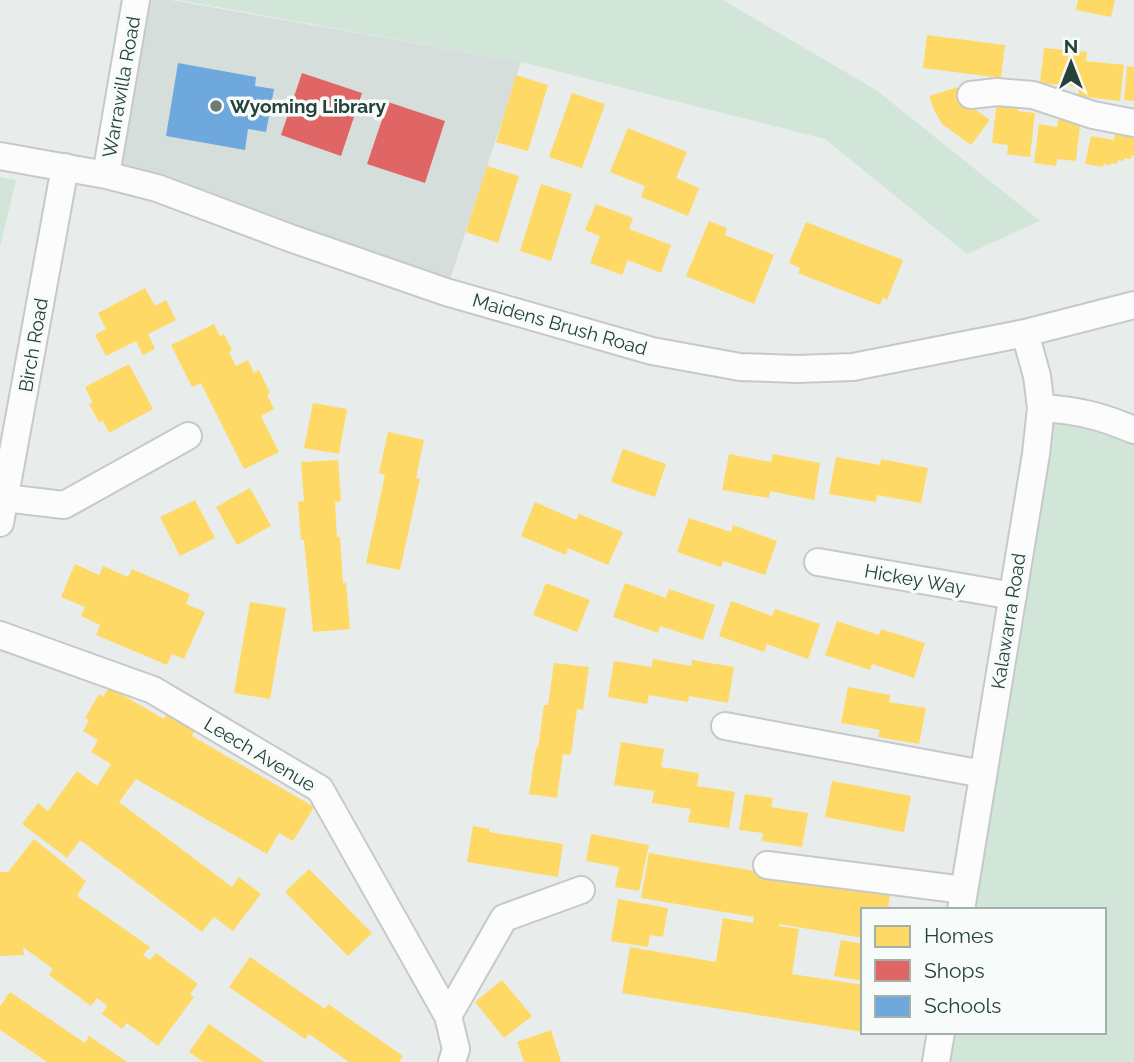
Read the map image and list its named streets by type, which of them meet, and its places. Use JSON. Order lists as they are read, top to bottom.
{
  "streets": {
    "street": [
      "Warrawilla Road",
      "Maidens Brush Road",
      "Birch Road",
      "Hickey Way",
      "Kalawarra Road",
      "Leech Avenue"
    ]
  },
  "crossings": [
    ["Warrawilla Road", "Maidens Brush Road"],
    ["Maidens Brush Road", "Birch Road"],
    ["Maidens Brush Road", "Kalawarra Road"],
    ["Hickey Way", "Kalawarra Road"]
  ],
  "places": ["Wyoming Library"],
  "legend": ["Homes", "Shops", "Schools"],
  "north": "top"
}
